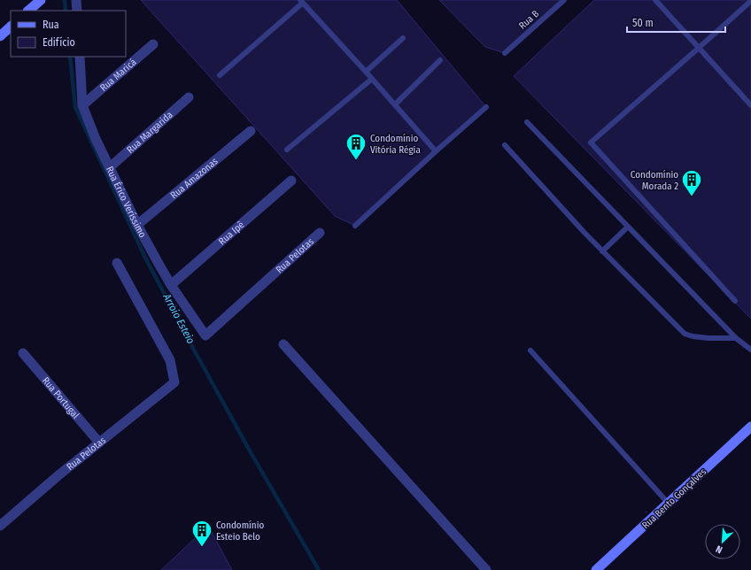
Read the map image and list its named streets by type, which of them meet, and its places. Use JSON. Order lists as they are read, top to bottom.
{
  "streets": {
    "main road": ["Rua Bento Gonçalves"],
    "street": [
      "Rua Maricá",
      "Rua Margarida",
      "Rua Amazonas",
      "Rua Érico Veríssimo",
      "Rua Ipê",
      "Rua Pelotas",
      "Rua Portugal"
    ],
    "lane": ["Rua B"]
  },
  "crossings": [
    ["Rua Maricá", "Rua Érico Veríssimo"],
    ["Rua Margarida", "Rua Érico Veríssimo"],
    ["Rua Amazonas", "Rua Érico Veríssimo"],
    ["Rua Érico Veríssimo", "Rua Ipê"],
    ["Rua Érico Veríssimo", "Rua Pelotas"],
    ["Rua Pelotas", "Rua Portugal"]
  ],
  "water": ["Arroio Esteio"],
  "places": {
    "building": ["Condomínio Vitória Régia", "Condomínio Morada 2", "Condomínio Esteio Belo"]
  },
  "legend": ["Rua", "Edifício"],
  "scale_bar": "50 m",
  "north": "bottom left"
}
